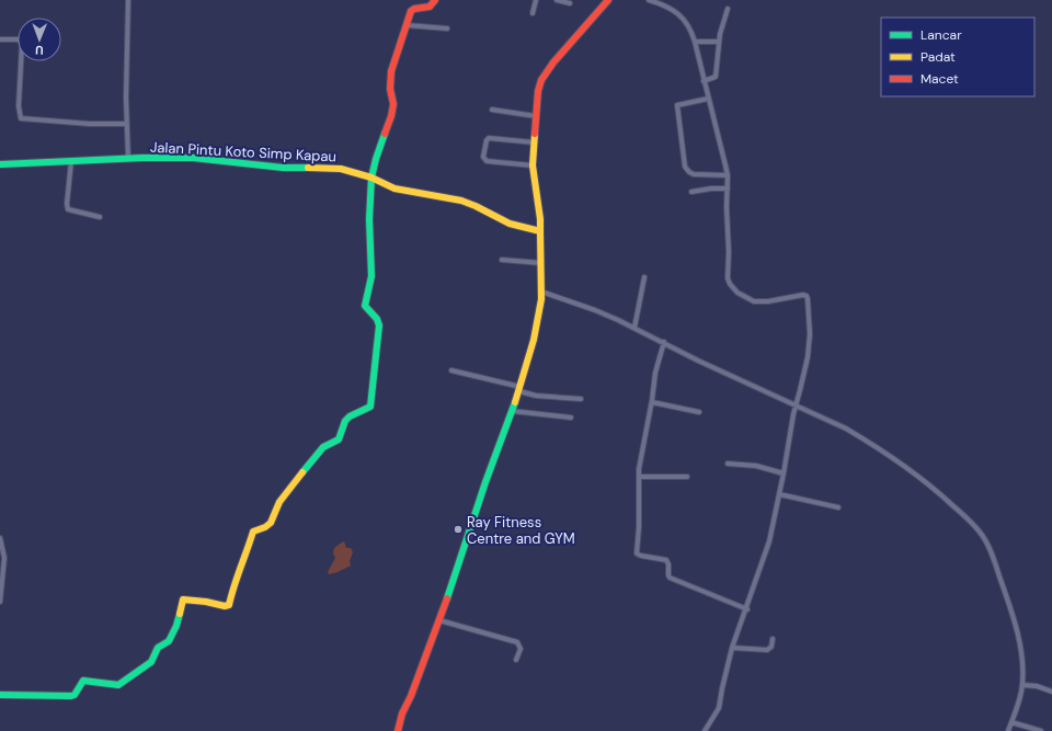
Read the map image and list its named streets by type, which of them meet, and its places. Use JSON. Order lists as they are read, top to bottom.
{
  "streets": {
    "street": ["Jalan Pintu Koto Simp Kapau"]
  },
  "places": ["Ray Fitness Centre and GYM"],
  "legend": ["Lancar", "Padat", "Macet"],
  "north": "bottom"
}
